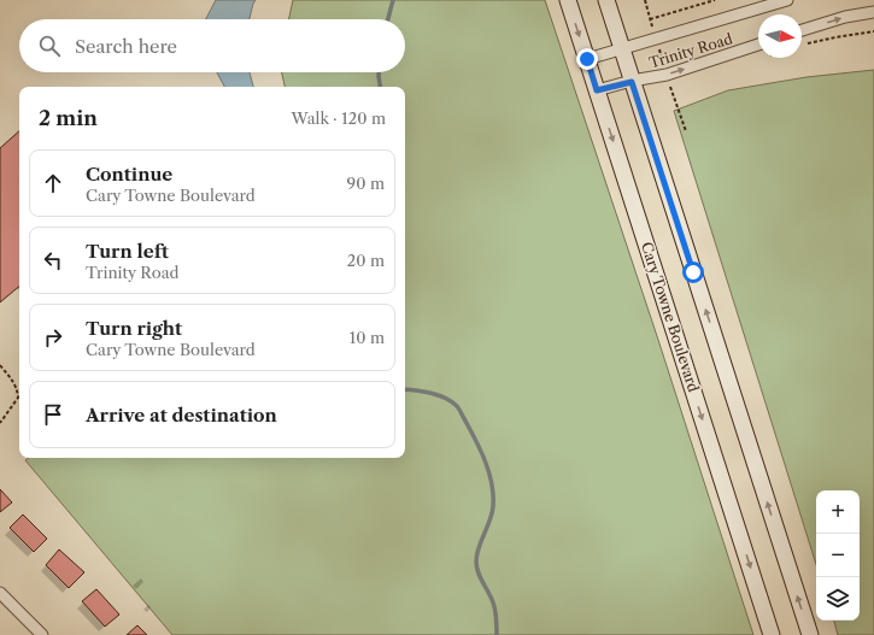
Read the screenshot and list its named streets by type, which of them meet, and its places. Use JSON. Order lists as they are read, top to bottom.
{
  "streets": {
    "main road": ["Cary Towne Boulevard"],
    "street": ["Trinity Road"]
  },
  "crossings": [
    ["Trinity Road", "Cary Towne Boulevard"]
  ],
  "north": "right",
  "page": {
    "search": "Search here",
    "heading": ["2 min", "Walk · 120 m"],
    "list": [
      ["Continue", "Cary Towne Boulevard", "90 m"],
      ["Turn left", "Trinity Road", "20 m"],
      ["Turn right", "Cary Towne Boulevard", "10 m"],
      "Arrive at destination"
    ],
    "map_buttons": ["+", "−"]
  }
}
